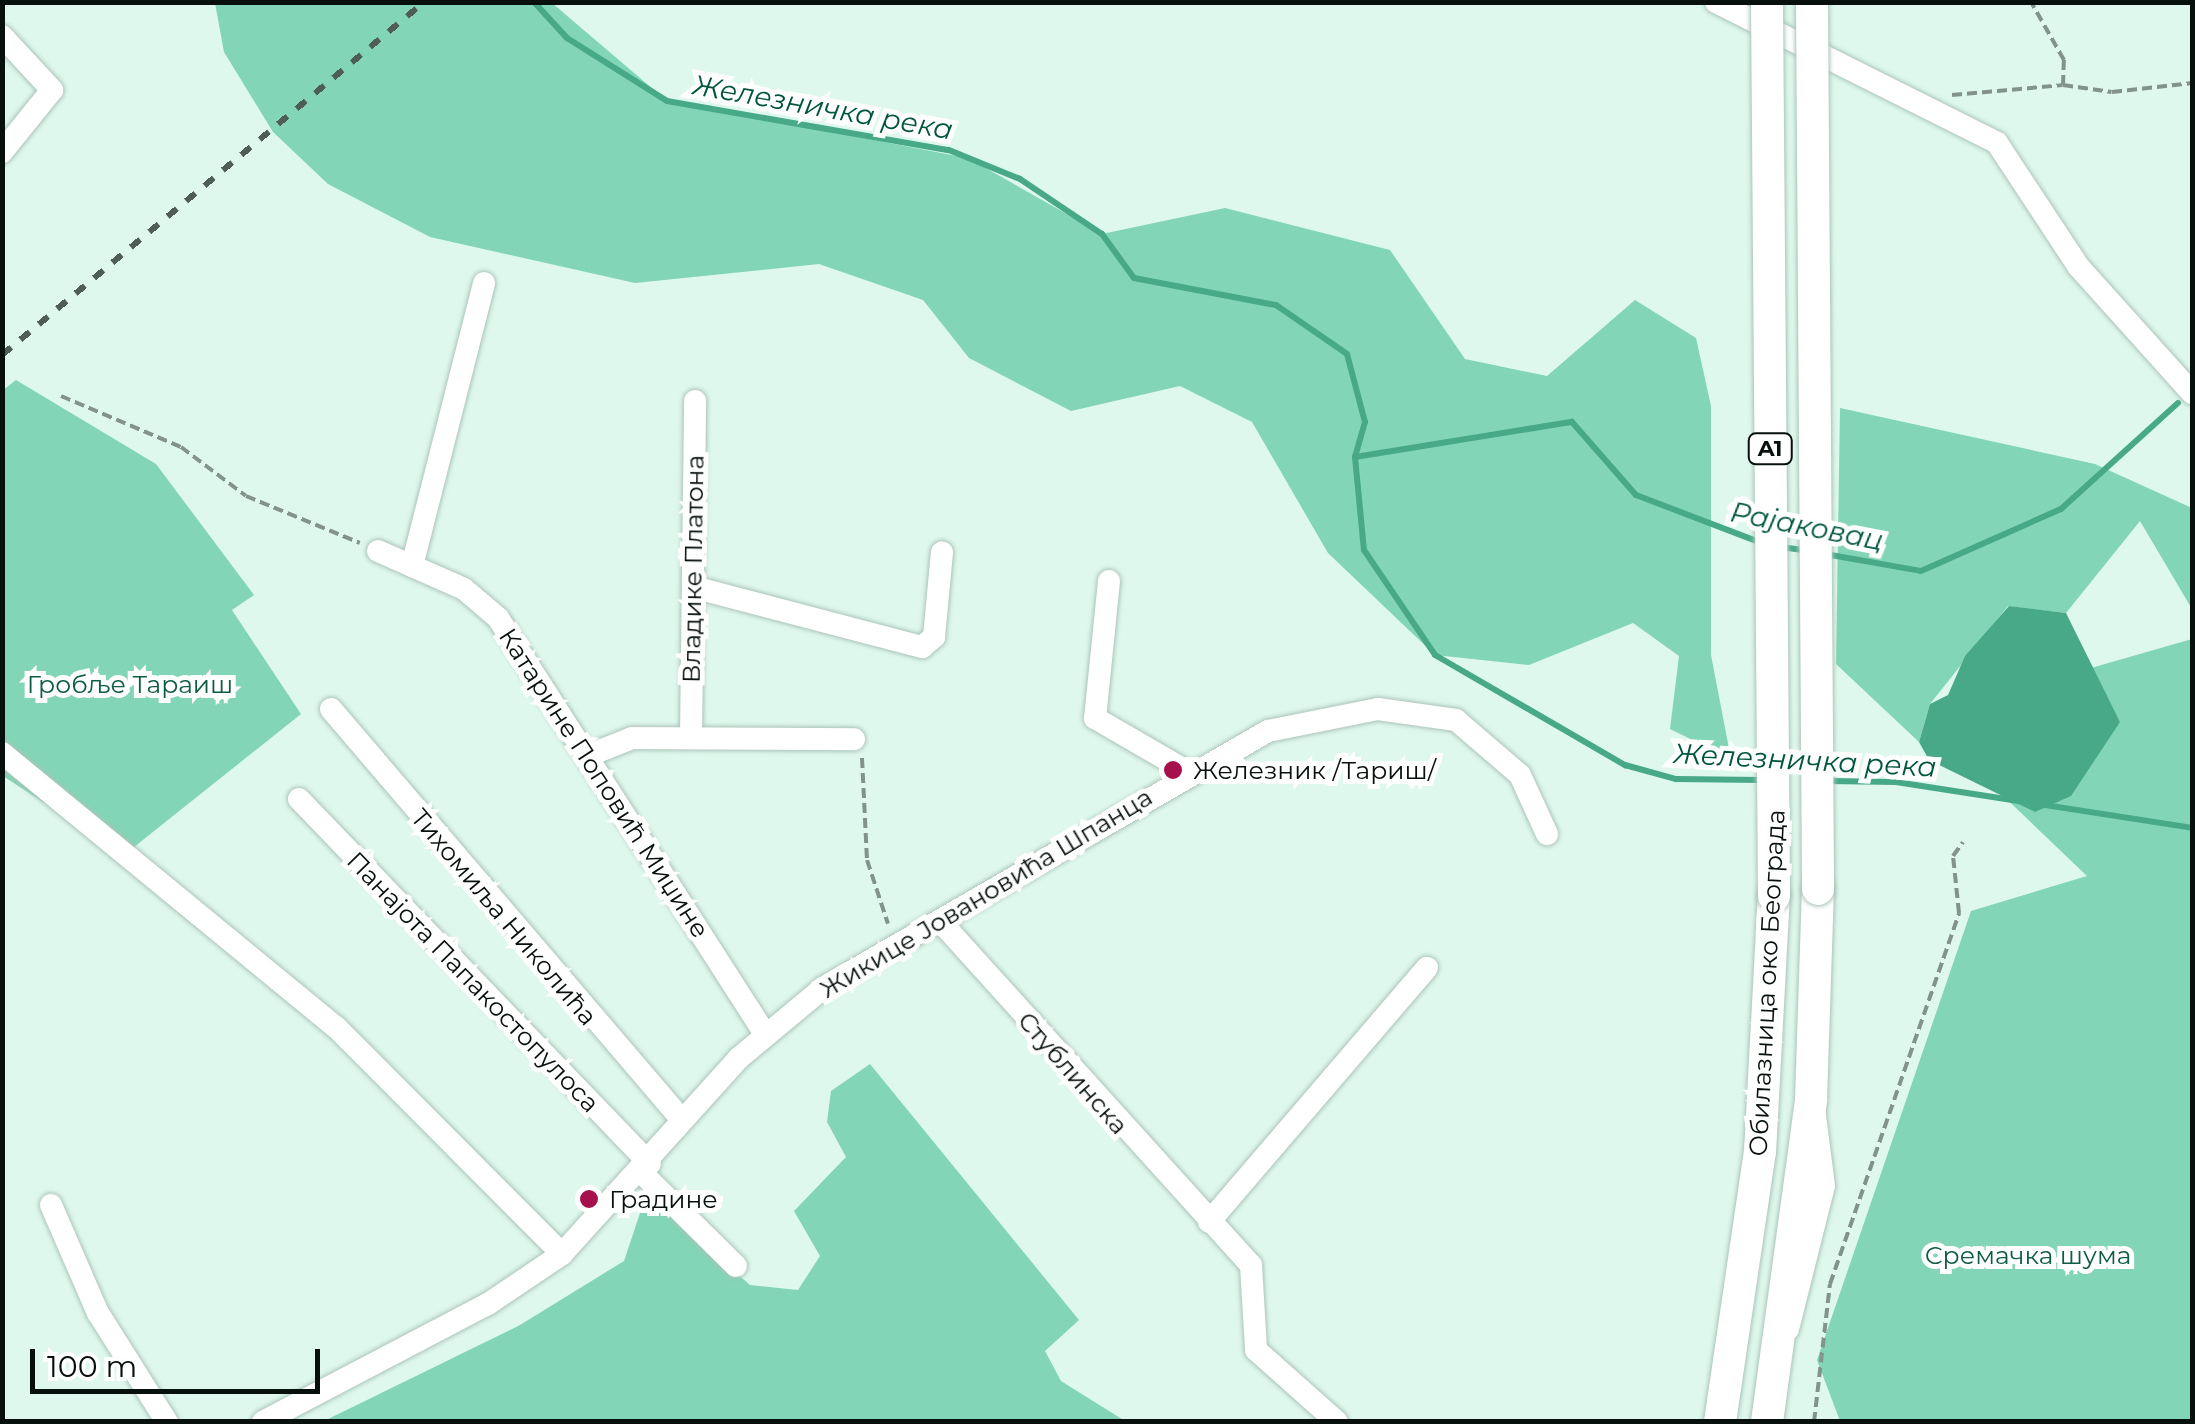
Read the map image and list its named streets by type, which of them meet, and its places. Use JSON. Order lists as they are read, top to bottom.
{
  "streets": {
    "highway": ["A1", "Обилазница око Београда"],
    "street": [
      "Владике Платона",
      "Катарине Поповић Миџине",
      "Жикице Јовановића Шпанца",
      "Тихомиља Николића",
      "Панајота Папакостопулоса",
      "Стублинска"
    ]
  },
  "crossings": [
    ["Катарине Поповић Миџине", "Жикице Јовановића Шпанца"],
    ["Жикице Јовановића Шпанца", "Тихомиља Николића"],
    ["Жикице Јовановића Шпанца", "Панајота Папакостопулоса"],
    ["Жикице Јовановића Шпанца", "Стублинска"]
  ],
  "water": ["Железничка река", "Рајаковац"],
  "parks": ["Гробље Тараиш", "Сремачка шума"],
  "places": ["Железник /Тариш/", "Градине"],
  "scale_bar": "100 m"
}
